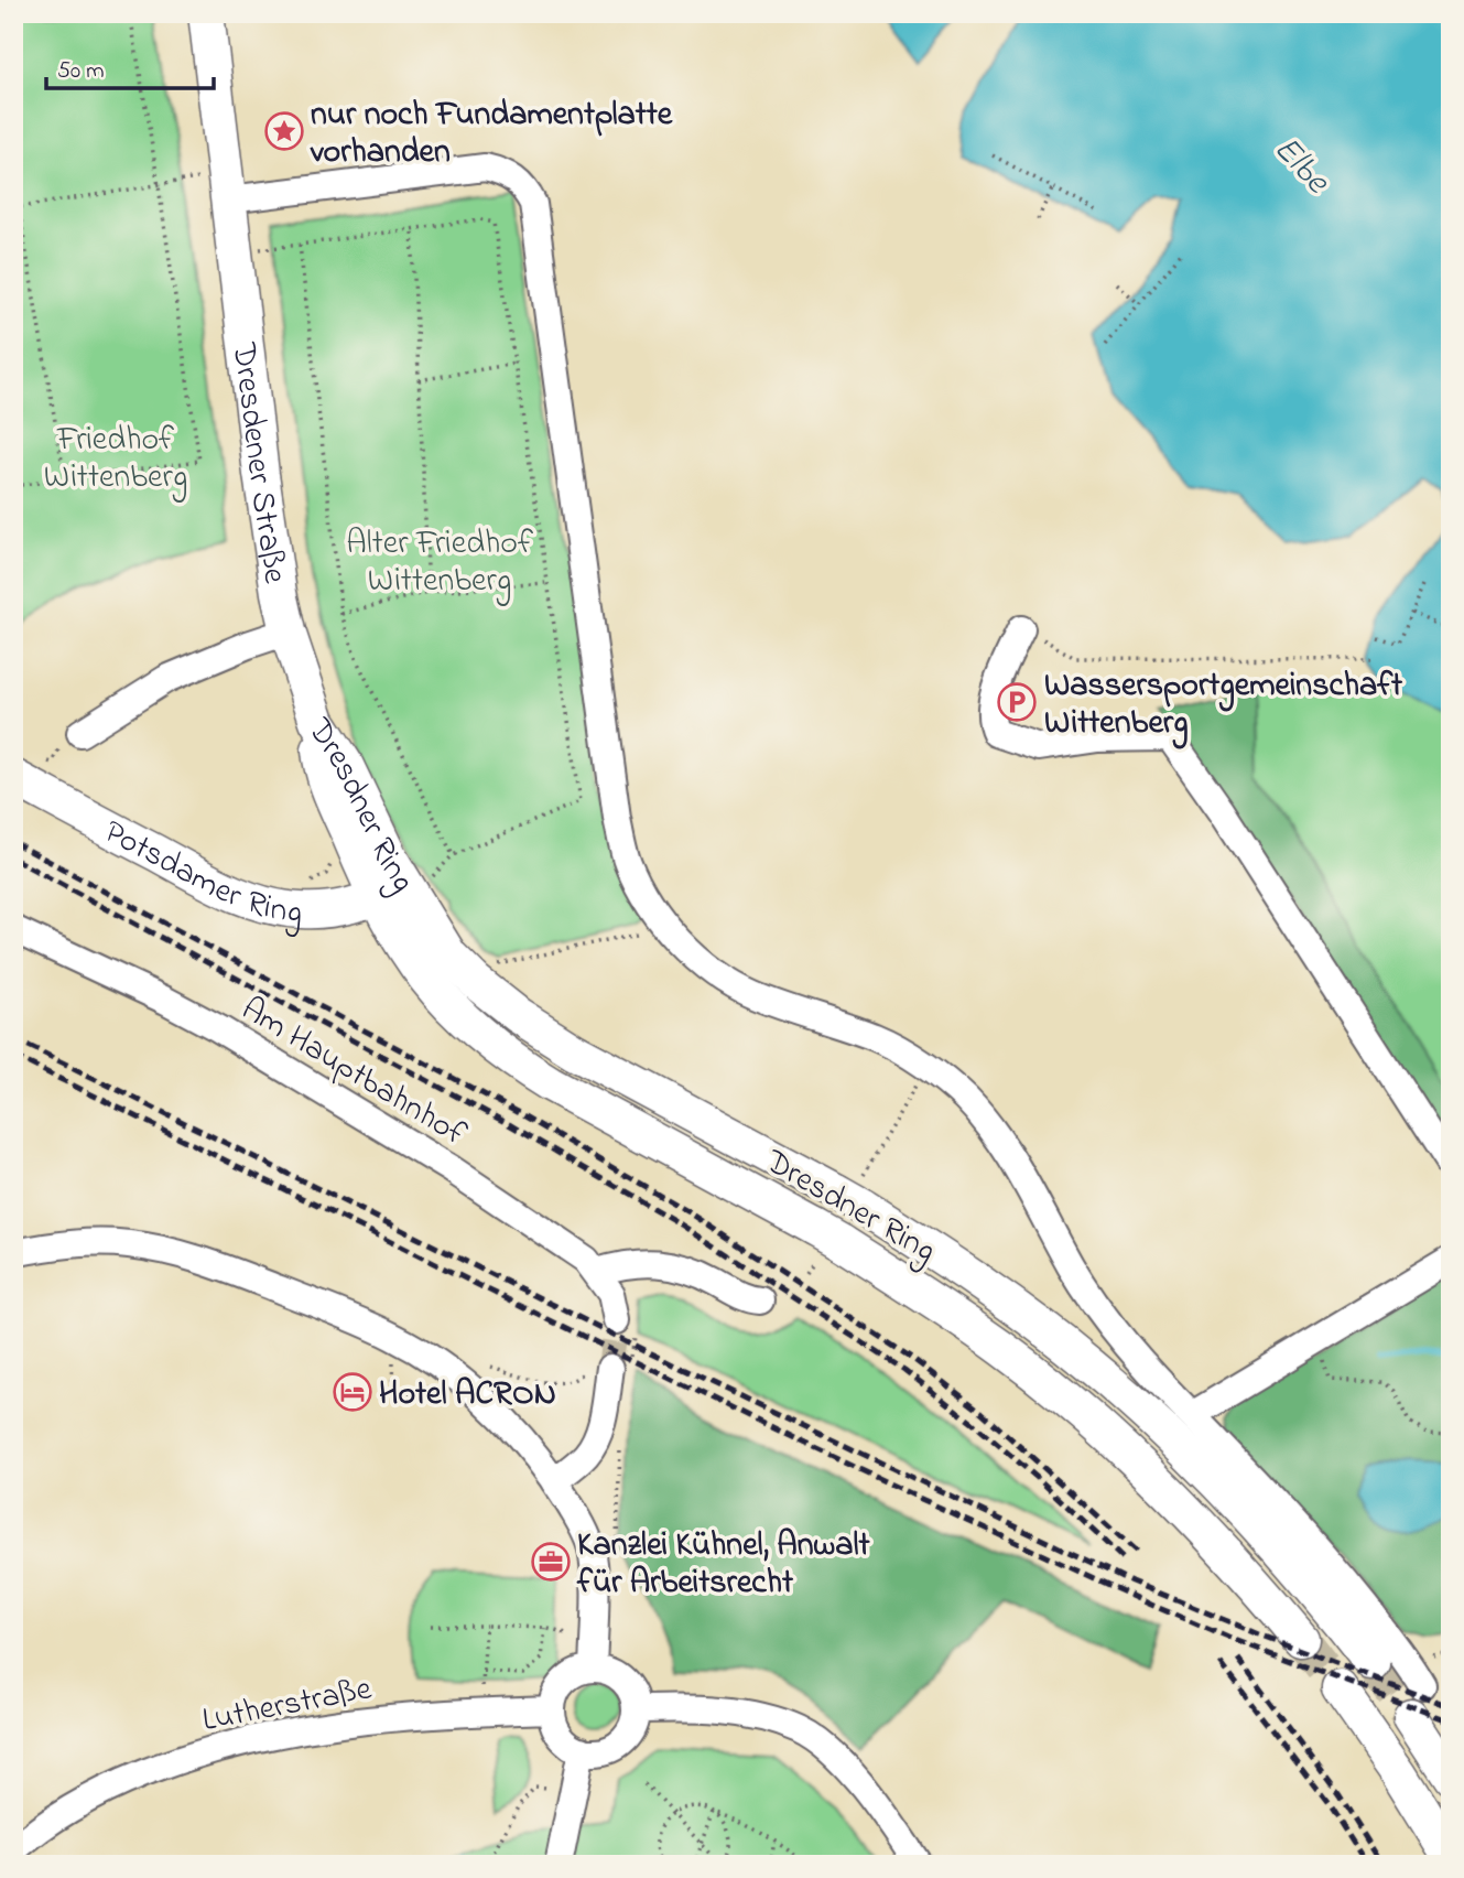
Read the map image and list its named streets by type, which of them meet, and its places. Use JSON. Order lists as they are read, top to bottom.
{
  "streets": {
    "main road": ["Dresdener Straße", "Dresdner Ring", "Potsdamer Ring"],
    "street": ["Am Hauptbahnhof", "Lutherstraße"]
  },
  "crossings": [
    ["Dresdener Straße", "Dresdner Ring"],
    ["Dresdner Ring", "Potsdamer Ring"]
  ],
  "water": ["Elbe"],
  "parks": ["Friedhof Wittenberg", "Alter Friedhof Wittenberg"],
  "places": {
    "place": ["nur noch Fundamentplatte vorhanden"],
    "parking": ["Wassersportgemeinschaft Wittenberg"],
    "hotel": ["Hotel ACRON"],
    "office": ["Kanzlei Kühnel, Anwalt für Arbeitsrecht"]
  },
  "scale_bar": "50 m"
}
